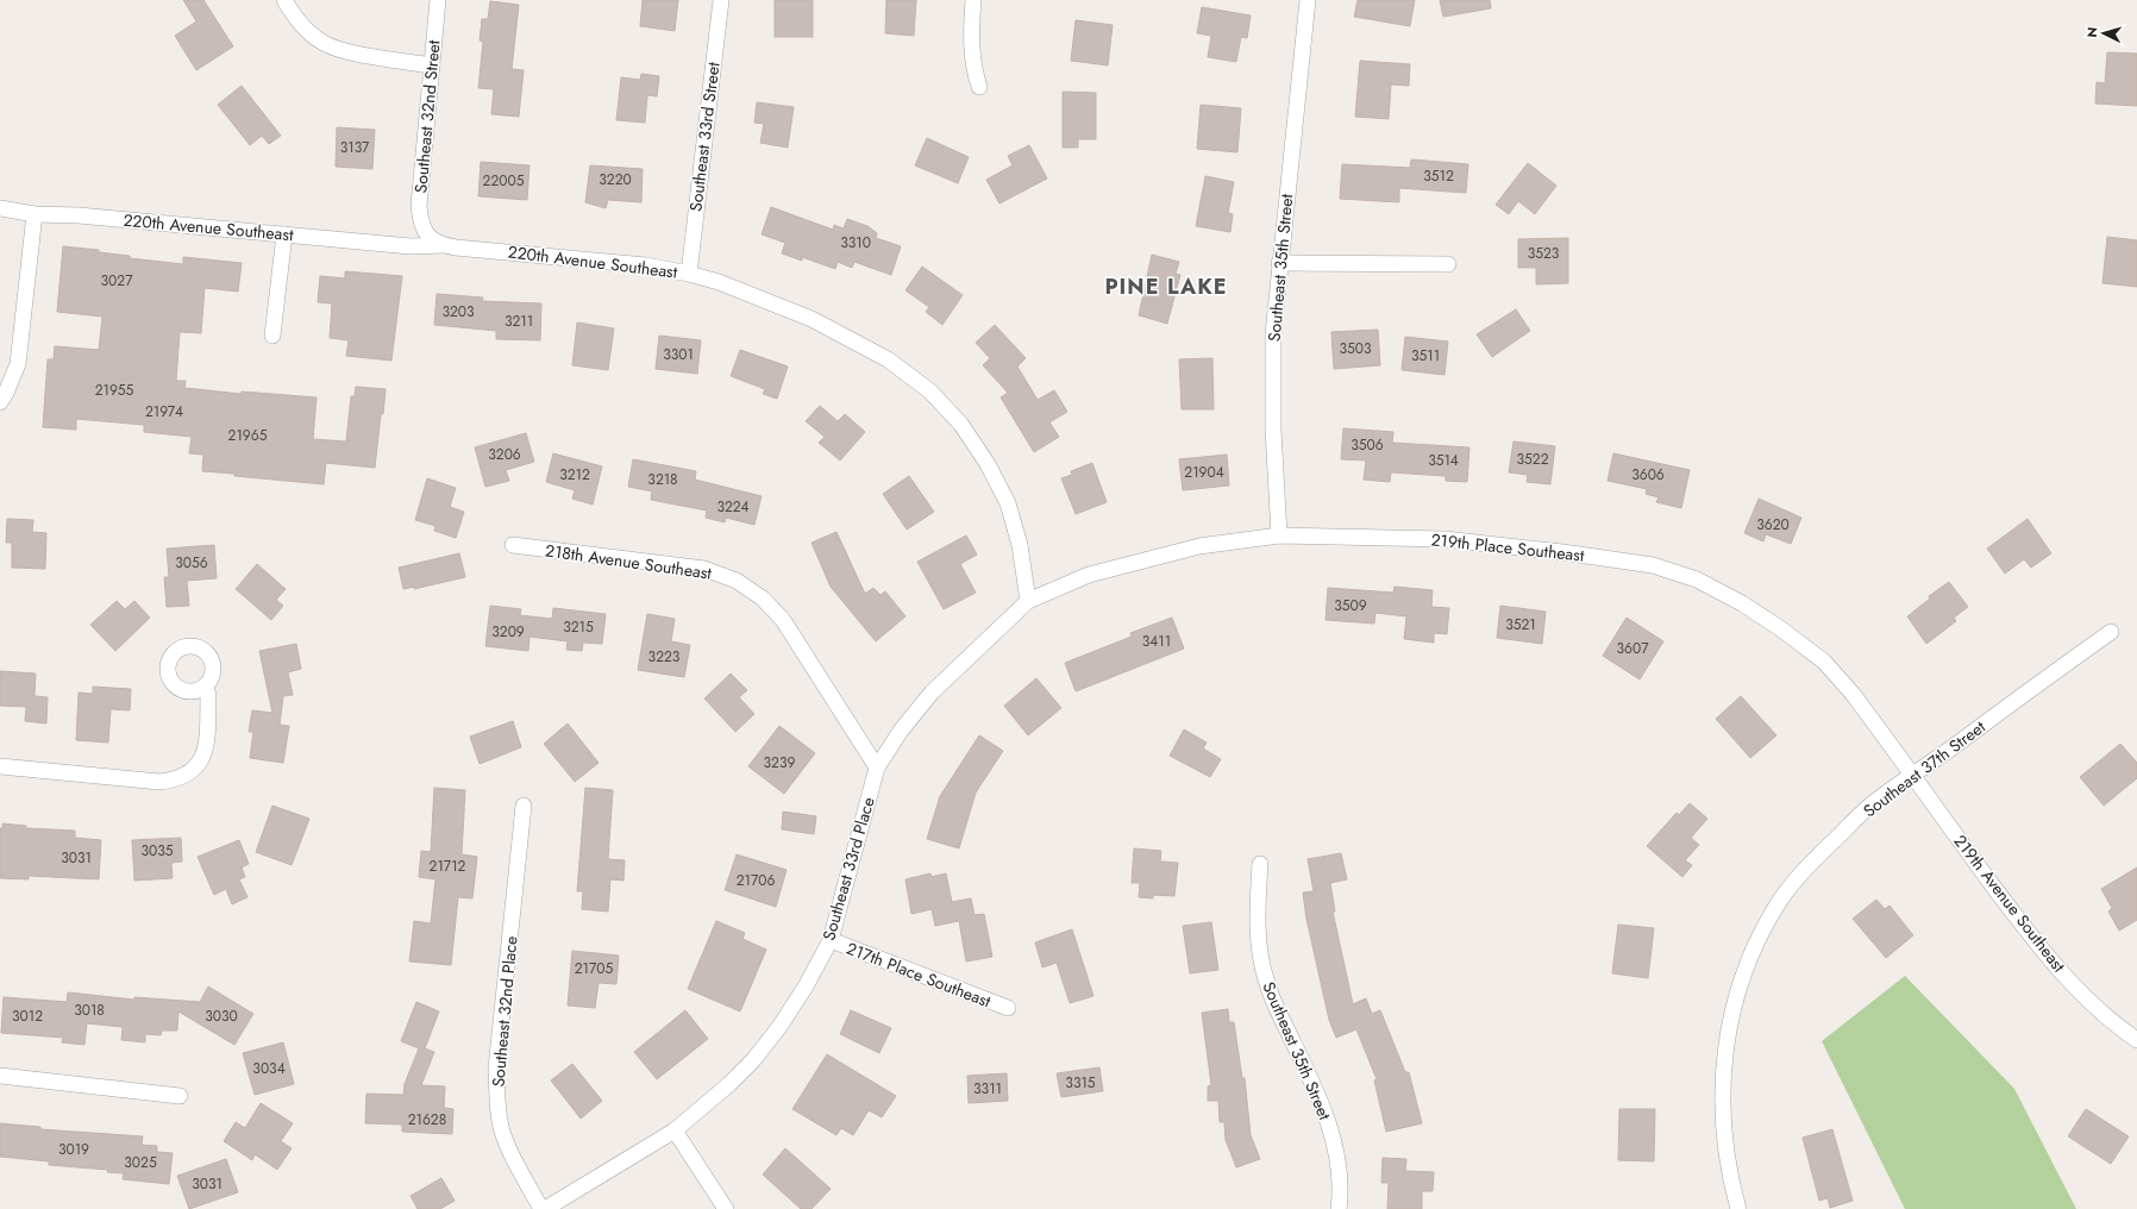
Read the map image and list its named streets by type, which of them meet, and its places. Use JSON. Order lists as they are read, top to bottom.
{
  "streets": {
    "street": [
      "Southeast 32nd Street",
      "Southeast 33rd Street",
      "220th Avenue Southeast",
      "Southeast 35th Street",
      "219th Place Southeast",
      "218th Avenue Southeast",
      "Southeast 37th Street",
      "Southeast 33rd Place",
      "219th Avenue Southeast",
      "217th Place Southeast",
      "Southeast 32nd Place"
    ]
  },
  "crossings": [
    ["Southeast 32nd Street", "220th Avenue Southeast"],
    ["Southeast 33rd Street", "220th Avenue Southeast"],
    ["220th Avenue Southeast", "219th Place Southeast"],
    ["220th Avenue Southeast", "Southeast 33rd Place"],
    ["Southeast 35th Street", "219th Place Southeast"],
    ["219th Place Southeast", "Southeast 37th Street"],
    ["219th Place Southeast", "Southeast 33rd Place"],
    ["219th Place Southeast", "219th Avenue Southeast"],
    ["218th Avenue Southeast", "Southeast 33rd Place"],
    ["Southeast 37th Street", "219th Avenue Southeast"],
    ["Southeast 33rd Place", "217th Place Southeast"]
  ],
  "districts": ["PINE LAKE"],
  "house_numbers": [
    "3137",
    "3512",
    "3220",
    "22005",
    "3310",
    "3523",
    "3027",
    "3203",
    "3211",
    "3503",
    "3301",
    "3511",
    "21955",
    "21974",
    "21965",
    "3506",
    "3206",
    "3522",
    "3514",
    "21904",
    "3212",
    "3606",
    "3218",
    "3224",
    "3620",
    "3056",
    "3509",
    "3521",
    "3215",
    "3209",
    "3411",
    "3607",
    "3223",
    "3239",
    "3035",
    "3031",
    "21712",
    "21706",
    "21705",
    "3018",
    "3012",
    "3030",
    "3034",
    "3315",
    "3311",
    "21628",
    "3019",
    "3025",
    "3031"
  ],
  "north": "left"
}
